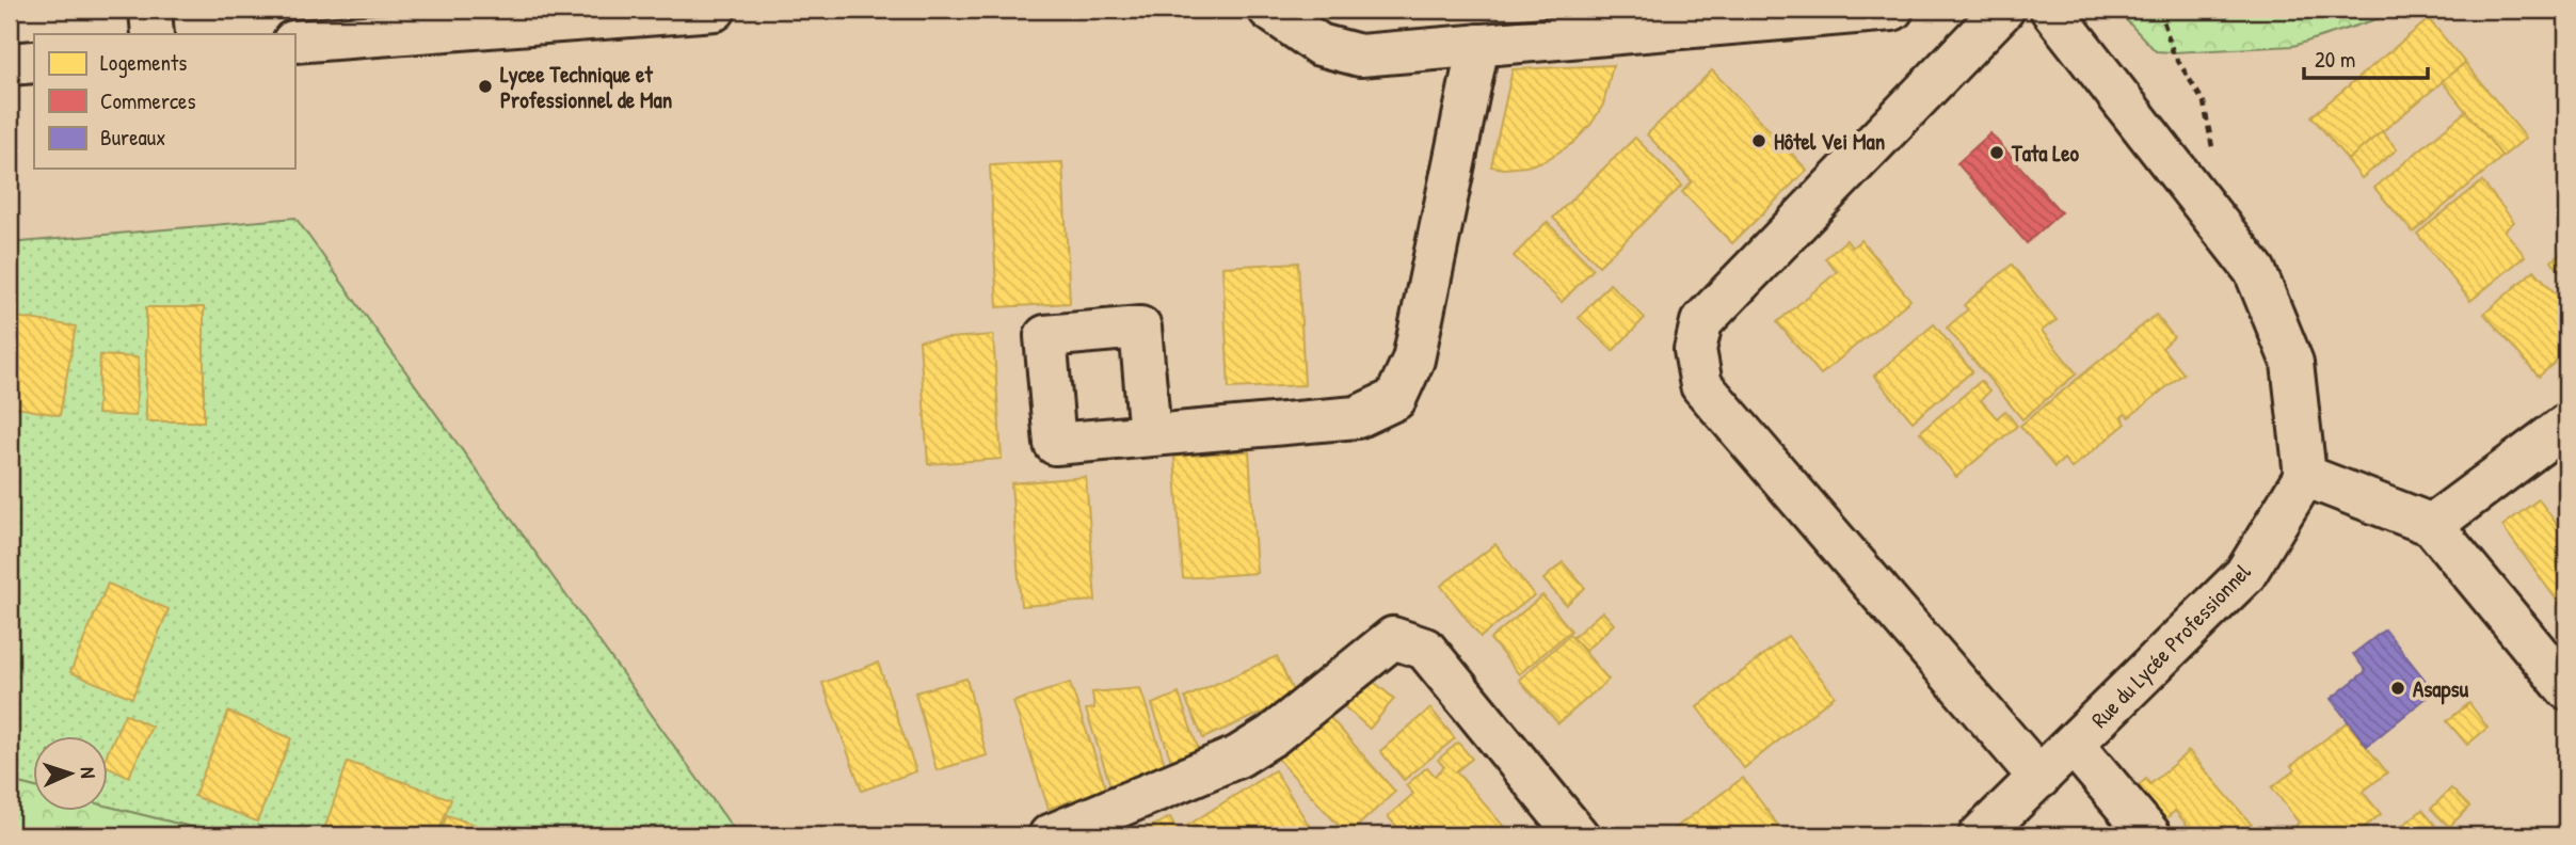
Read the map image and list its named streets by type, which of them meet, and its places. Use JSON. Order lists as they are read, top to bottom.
{
  "streets": {
    "street": ["Rue du Lycée Professionnel"]
  },
  "places": [
    "Lycee Technique et Professionnel de Man",
    "Hôtel Vei Man",
    "Tata Leo",
    "Asapsu"
  ],
  "legend": ["Logements", "Commerces", "Bureaux"],
  "scale_bar": "20 m",
  "north": "right"
}
